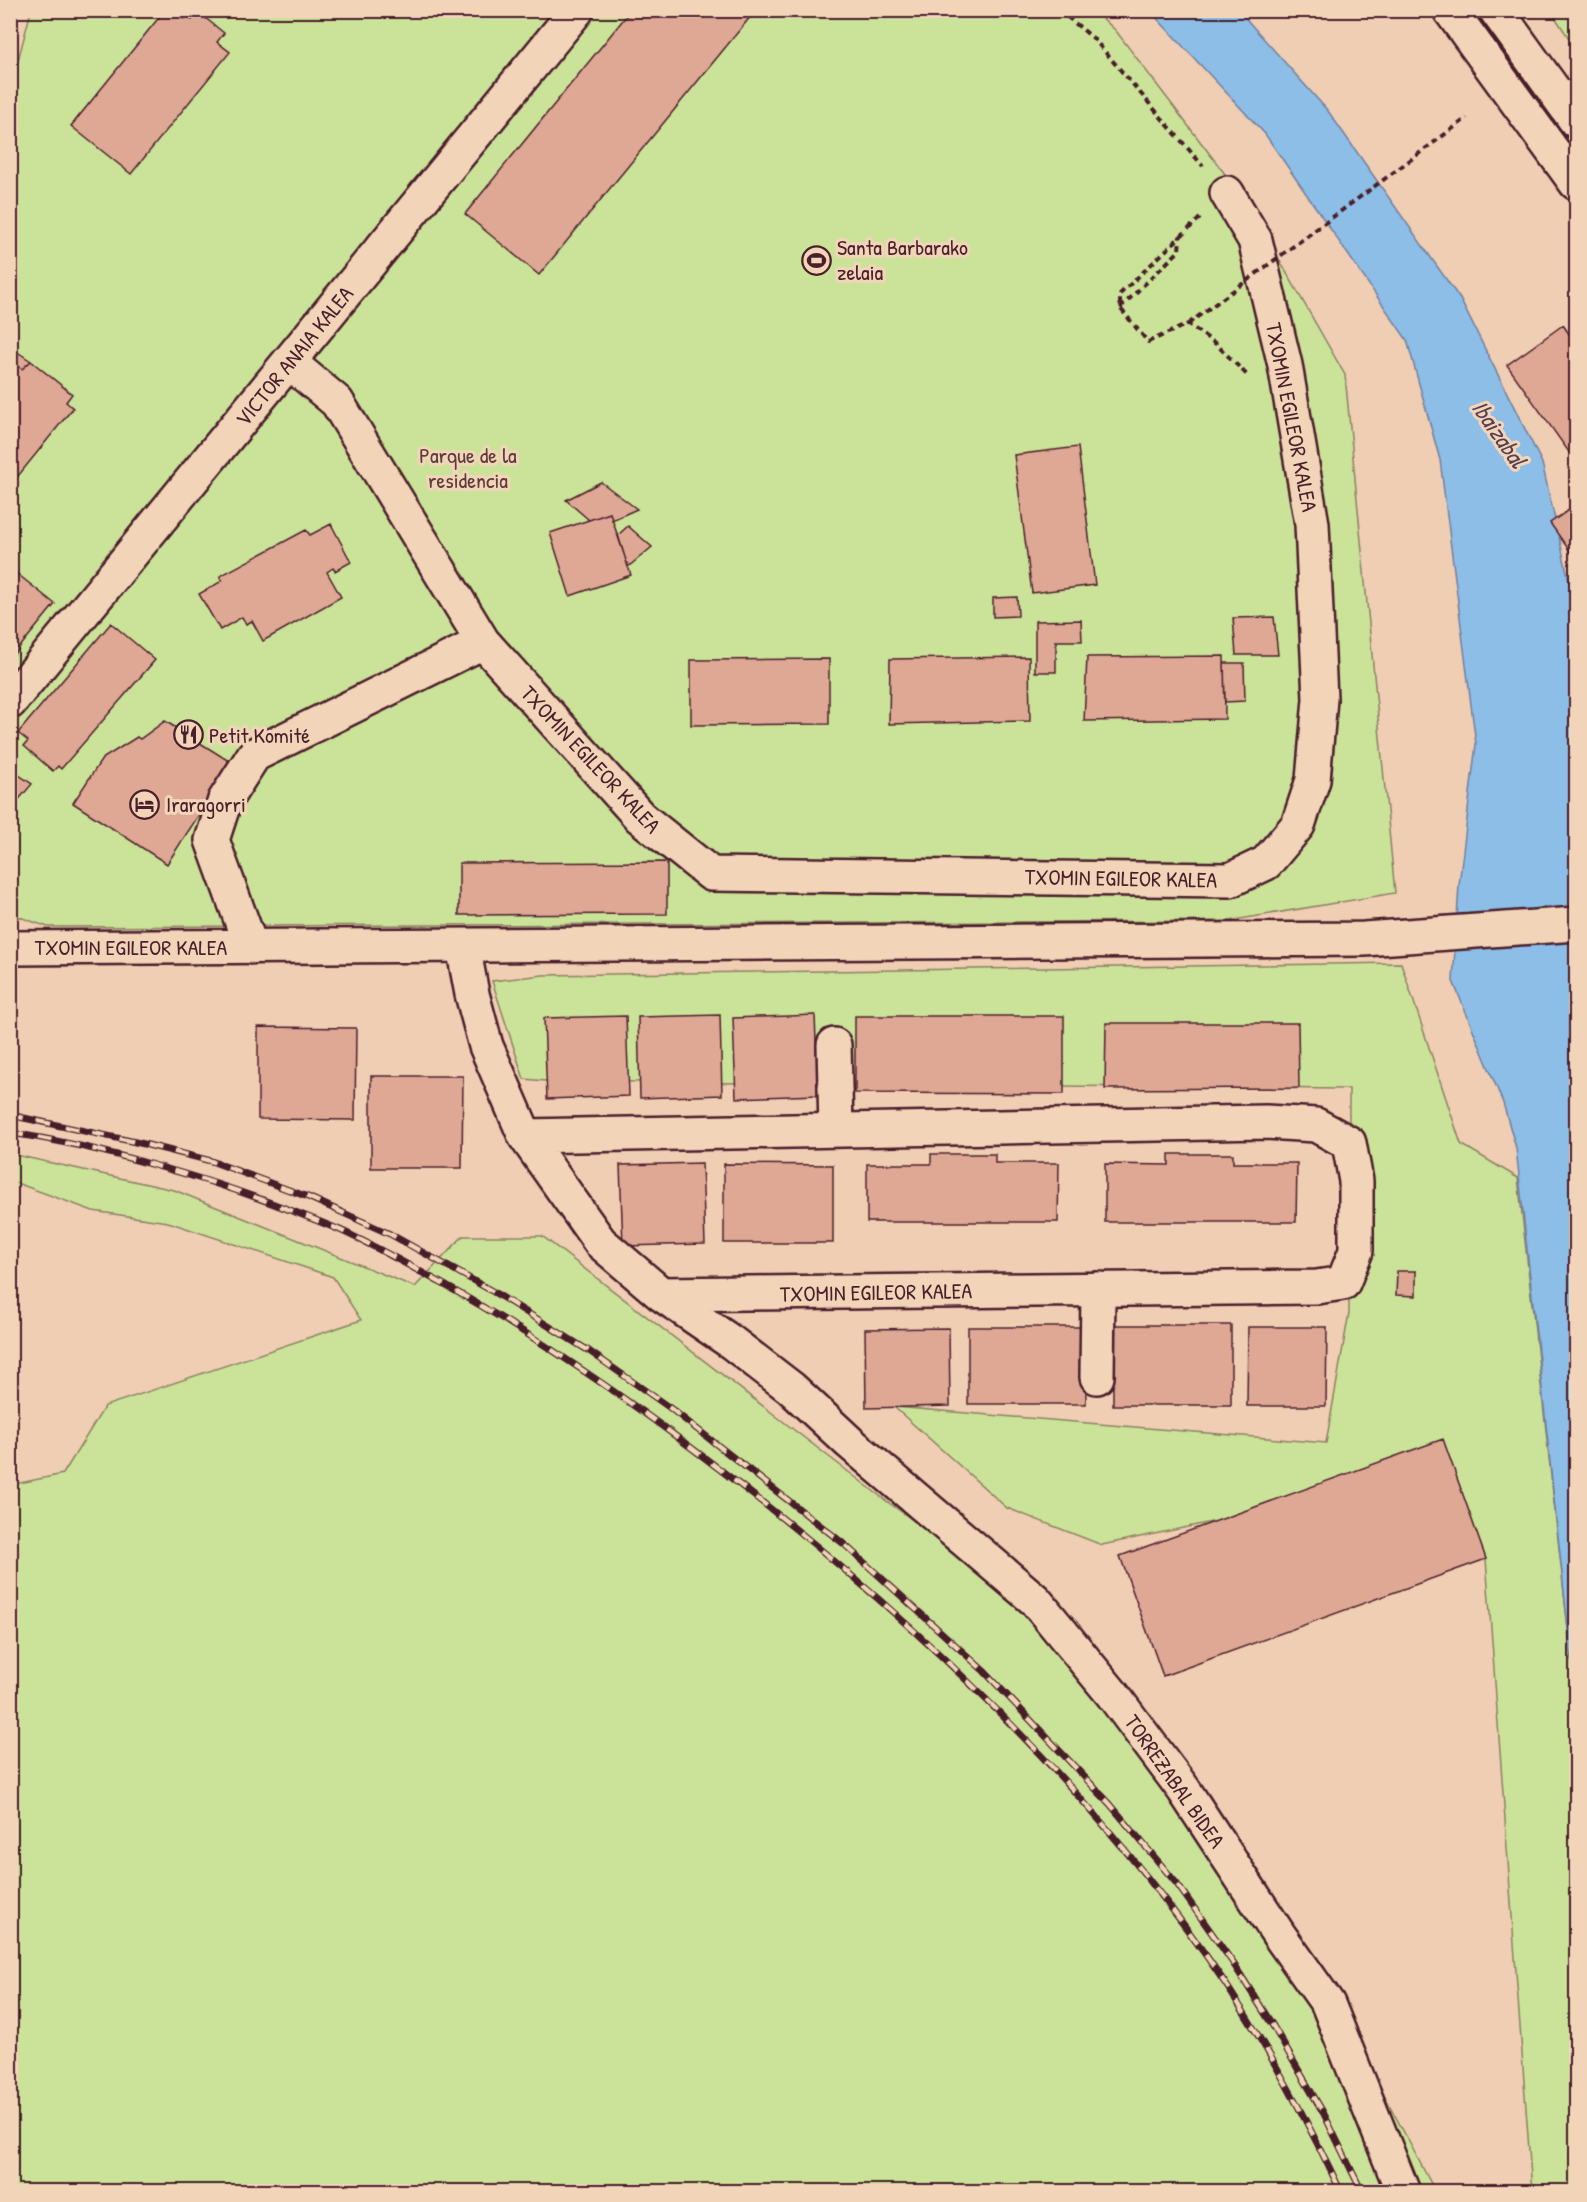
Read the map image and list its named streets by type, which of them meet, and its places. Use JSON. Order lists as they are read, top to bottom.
{
  "streets": {
    "main road": ["VICTOR ANAIA KALEA", "TXOMIN EGILEOR KALEA", "TORREZABAL BIDEA"]
  },
  "crossings": [
    ["VICTOR ANAIA KALEA", "TXOMIN EGILEOR KALEA"],
    ["TXOMIN EGILEOR KALEA", "TORREZABAL BIDEA"]
  ],
  "water": ["Ibaizabal"],
  "parks": ["Parque de la residencia"],
  "places": {
    "sports": ["Santa Barbarako zelaia"],
    "restaurant": ["Petit Komité"],
    "hotel": ["Iraragorri"]
  }
}
